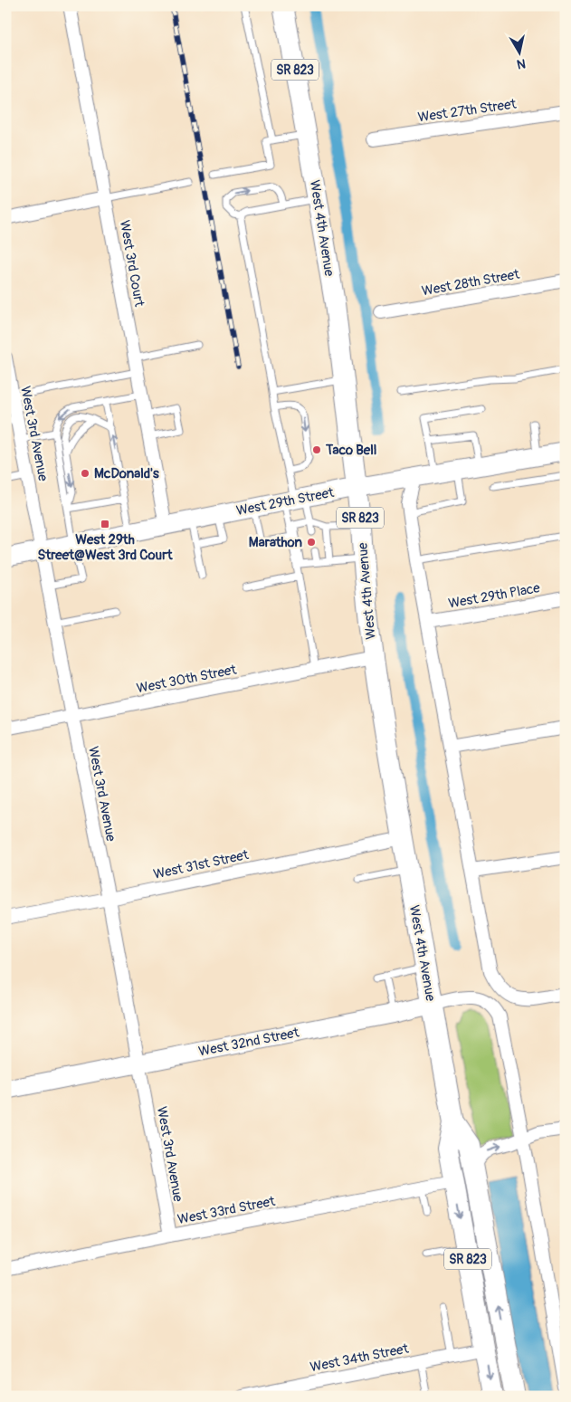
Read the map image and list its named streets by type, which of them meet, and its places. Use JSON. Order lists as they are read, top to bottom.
{
  "streets": {
    "main road": ["SR 823", "West 4th Avenue"],
    "street": [
      "West 27th Street",
      "West 3rd Court",
      "West 28th Street",
      "West 3rd Avenue",
      "West 29th Street",
      "West 29th Place",
      "West 30th Street",
      "West 31st Street",
      "West 32nd Street",
      "West 33rd Street",
      "West 34th Street"
    ]
  },
  "crossings": [
    ["West 4th Avenue", "West 29th Street"],
    ["West 4th Avenue", "West 30th Street"],
    ["West 4th Avenue", "West 31st Street"],
    ["West 4th Avenue", "West 32nd Street"],
    ["West 4th Avenue", "West 33rd Street"],
    ["West 4th Avenue", "West 34th Street"],
    ["West 3rd Court", "West 29th Street"],
    ["West 3rd Avenue", "West 29th Street"],
    ["West 3rd Avenue", "West 30th Street"],
    ["West 3rd Avenue", "West 31st Street"],
    ["West 3rd Avenue", "West 32nd Street"],
    ["West 3rd Avenue", "West 33rd Street"]
  ],
  "places": {
    "other": ["Taco Bell", "McDonald's", "Marathon"],
    "transit": ["West 29th Street@West 3rd Court"]
  },
  "north": "bottom"
}
